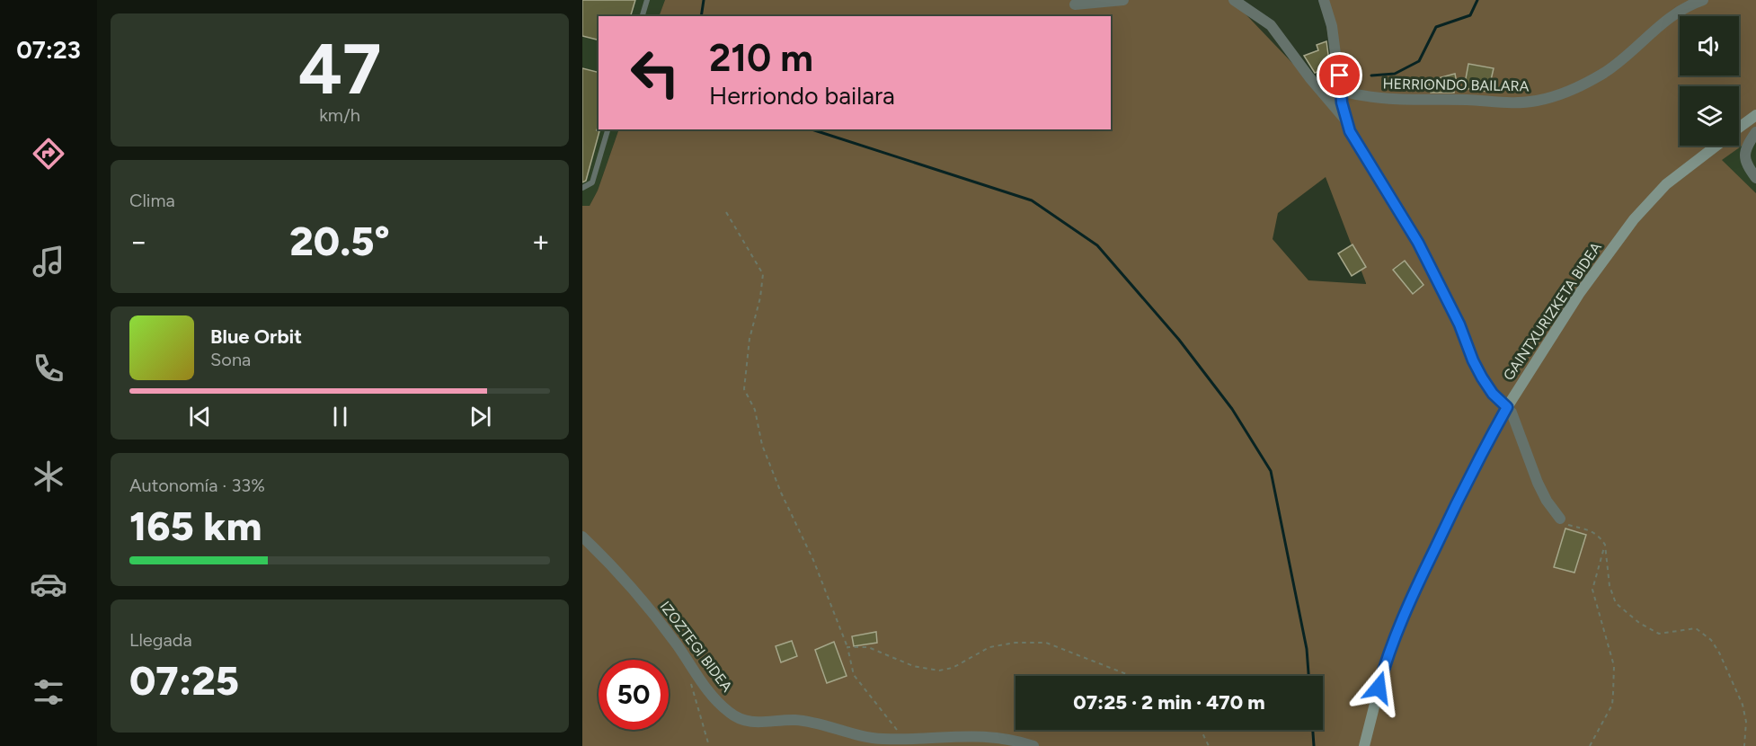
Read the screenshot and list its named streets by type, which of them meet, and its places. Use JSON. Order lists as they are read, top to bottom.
{
  "streets": {
    "main road": ["GAINTXURIZKETA BIDEA"],
    "street": ["HERRIONDO BAILARA", "IZOZTEGI BIDEA"]
  },
  "page": {
    "tabs": "07:23",
    "tile": [
      ["47", "km/h"],
      "Clima",
      ["Autonomía · 33%", "165 km"],
      ["Llegada", "07:25"]
    ],
    "turn": ["210 m", "Herriondo bailara"],
    "heat": ["−", "20.5°", "+"],
    "song": ["Blue Orbit", "Sona"],
    "limit": "50",
    "trip": "07:25 · 2 min · 470 m"
  }
}
